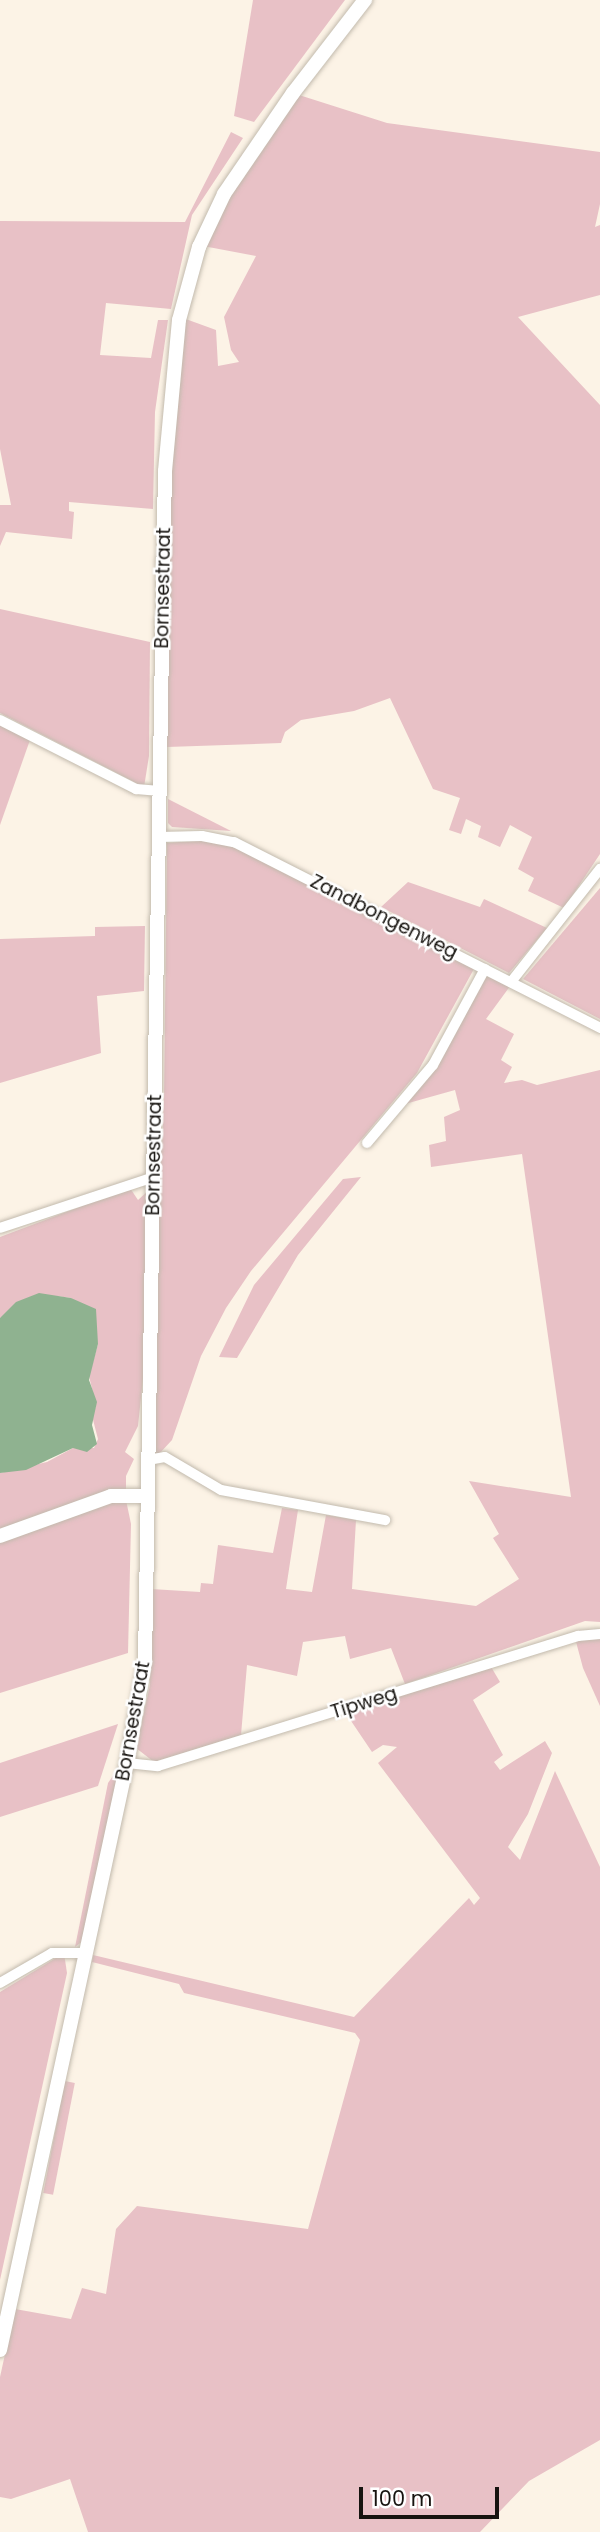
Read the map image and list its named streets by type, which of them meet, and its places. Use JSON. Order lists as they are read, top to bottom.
{
  "streets": {
    "street": ["Bornsestraat", "Zandbongenweg", "Tipweg"]
  },
  "crossings": [
    ["Bornsestraat", "Zandbongenweg"],
    ["Bornsestraat", "Tipweg"]
  ],
  "scale_bar": "100 m"
}
